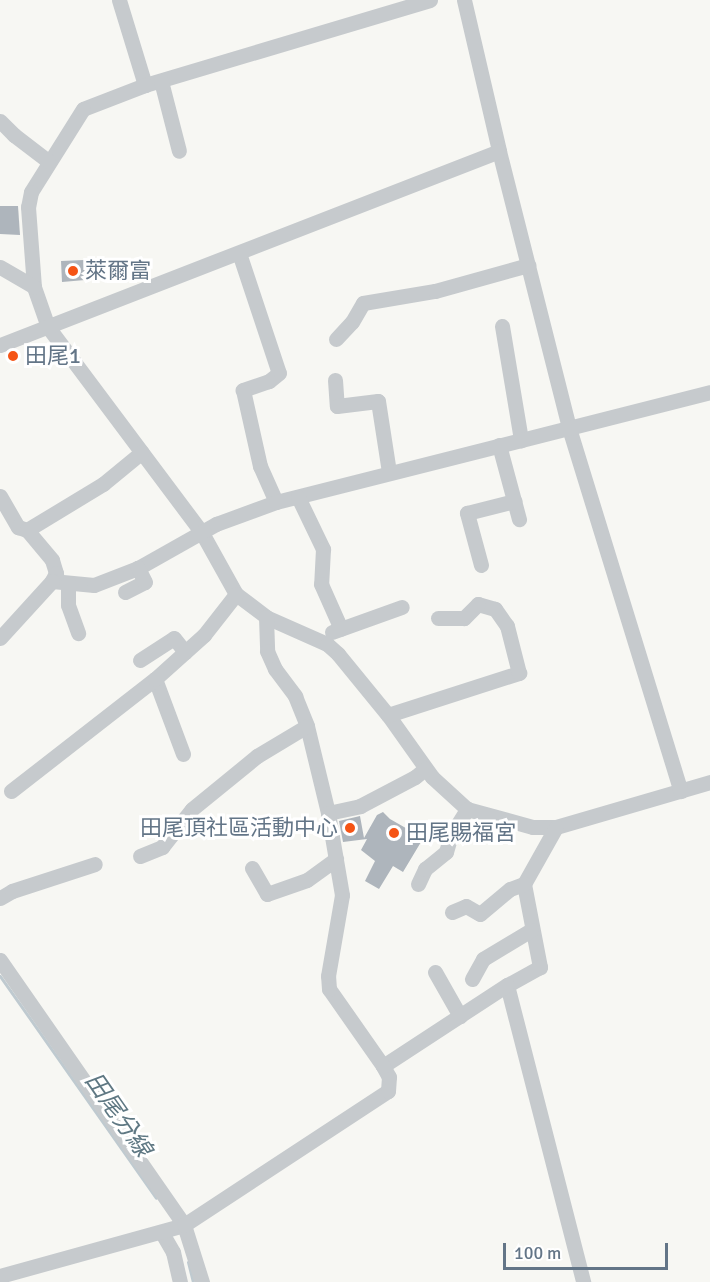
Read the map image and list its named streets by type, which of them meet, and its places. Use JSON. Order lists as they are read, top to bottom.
{
  "water": ["田尾分線"],
  "places": [
    "萊爾富",
    "田尾1",
    "田尾頂社區活動中心",
    "田尾賜福宮"
  ],
  "scale_bar": "100 m"
}
